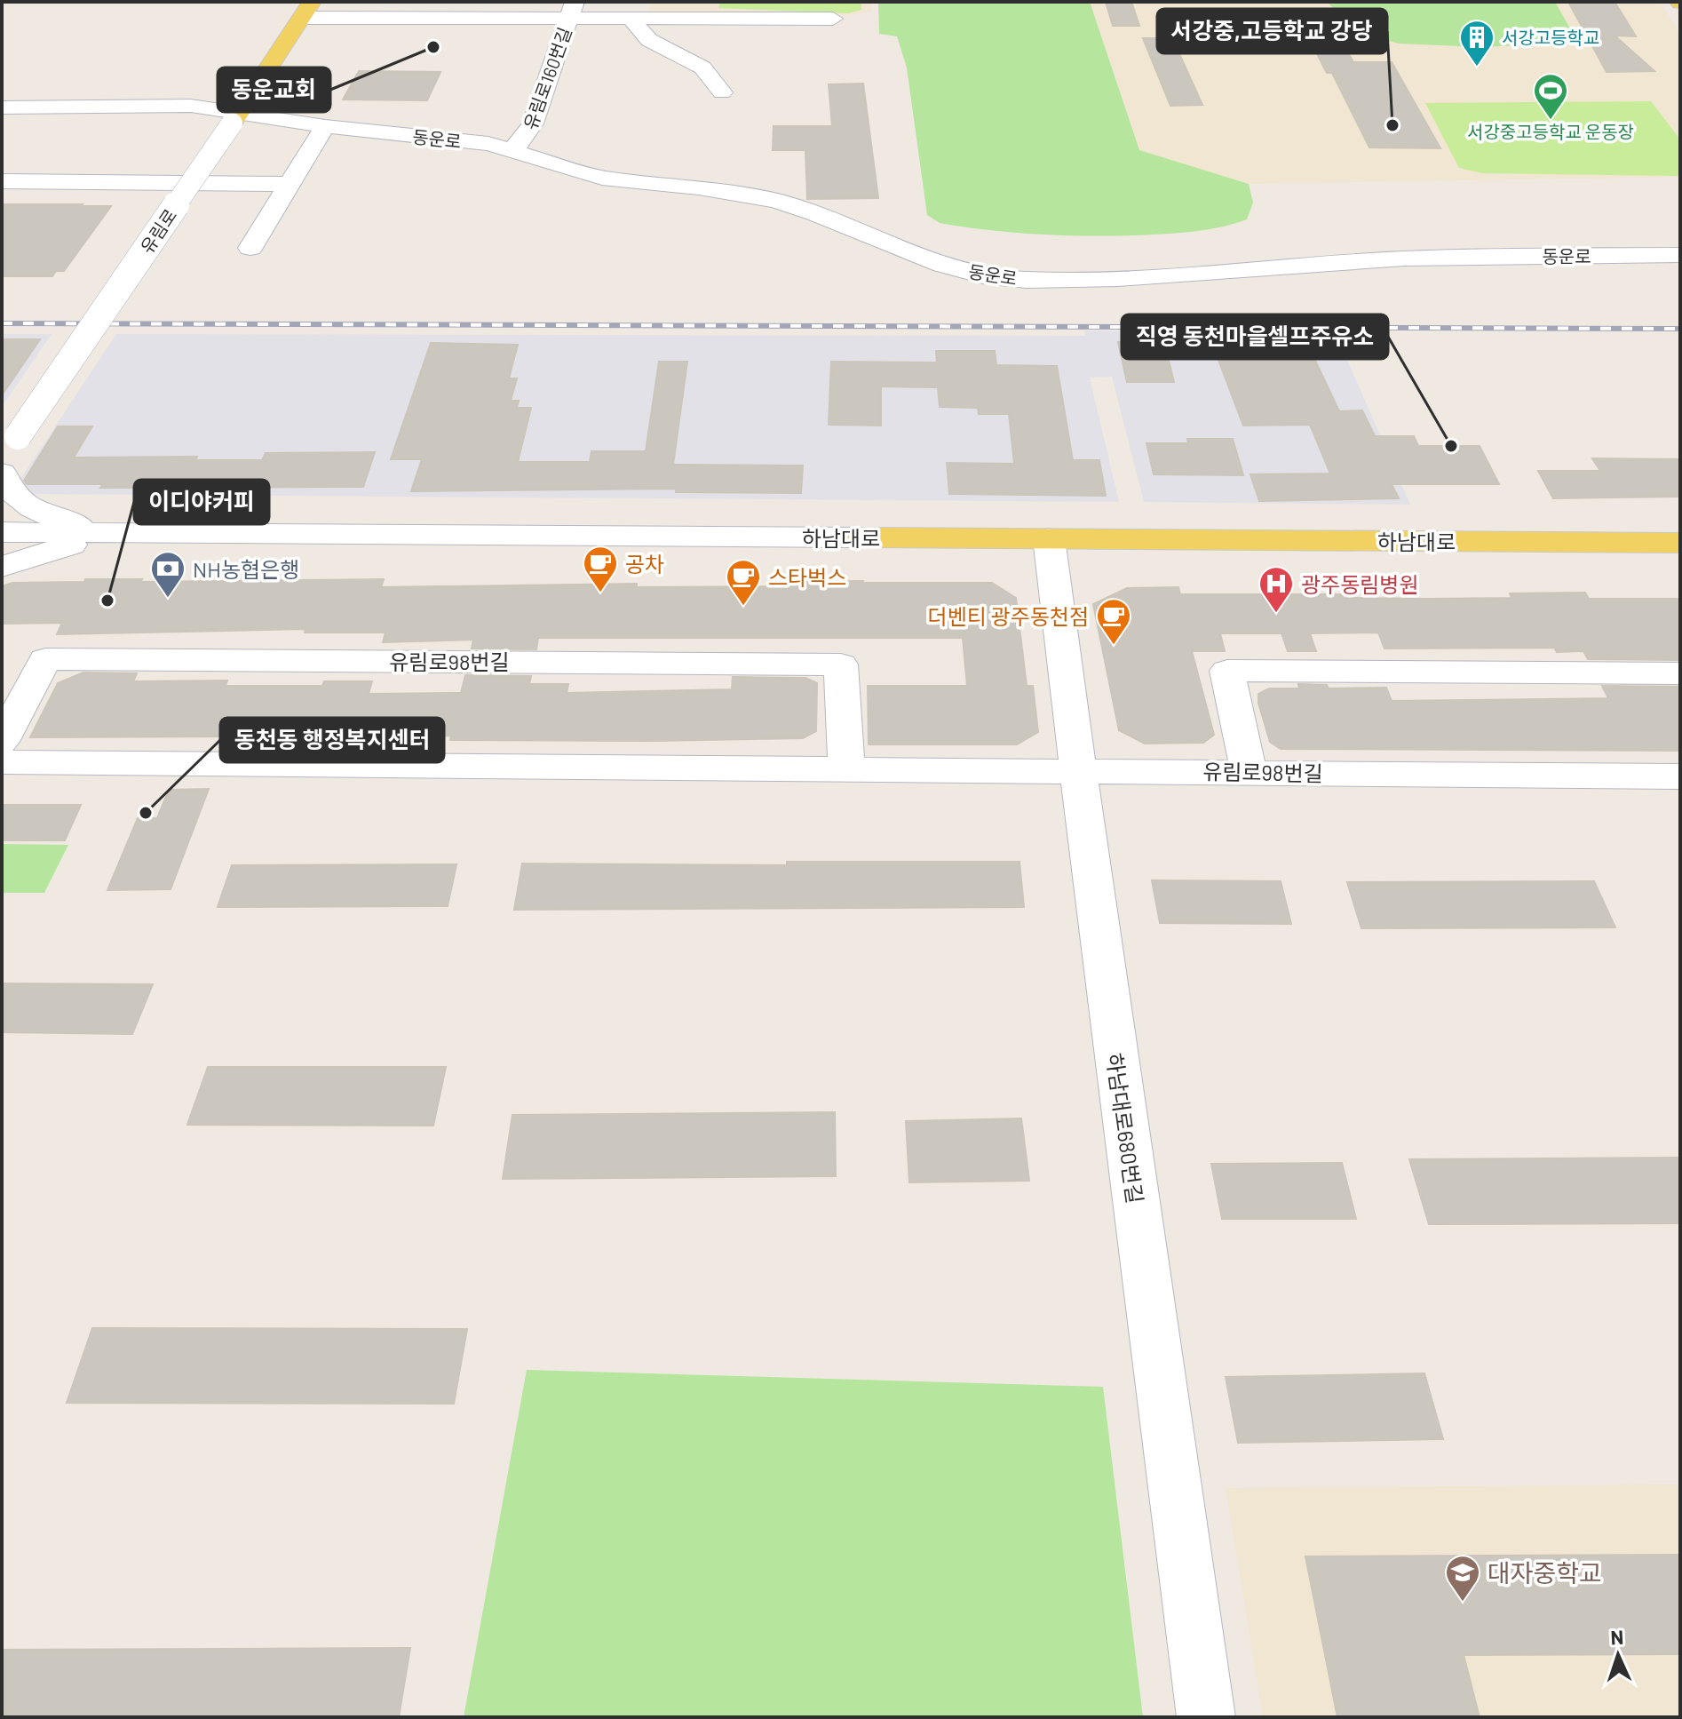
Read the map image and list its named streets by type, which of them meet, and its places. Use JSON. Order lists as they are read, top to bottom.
{
  "streets": {
    "main road": ["유림로", "하남대로"],
    "street": [
      "유림로160번길",
      "동운로",
      "유림로98번길",
      "하남대로680번길"
    ]
  },
  "crossings": [
    ["유림로160번길", "동운로"],
    ["동운로", "유림로"],
    ["하남대로", "하남대로680번길"],
    ["유림로98번길", "하남대로680번길"]
  ],
  "places": {
    "other": [
      "동운교회",
      "서강중,고등학교 강당",
      "직영 동천마을셀프주유소",
      "이디야커피",
      "동천동 행정복지센터"
    ],
    "building": ["서강고등학교"],
    "sports": ["서강중고등학교 운동장"],
    "cafe": ["공차", "스타벅스", "더벤티 광주동천점"],
    "bank": ["NH농협은행"],
    "hospital": ["광주동림병원"],
    "school or university": ["대자중학교"]
  },
  "north": "top"
}
